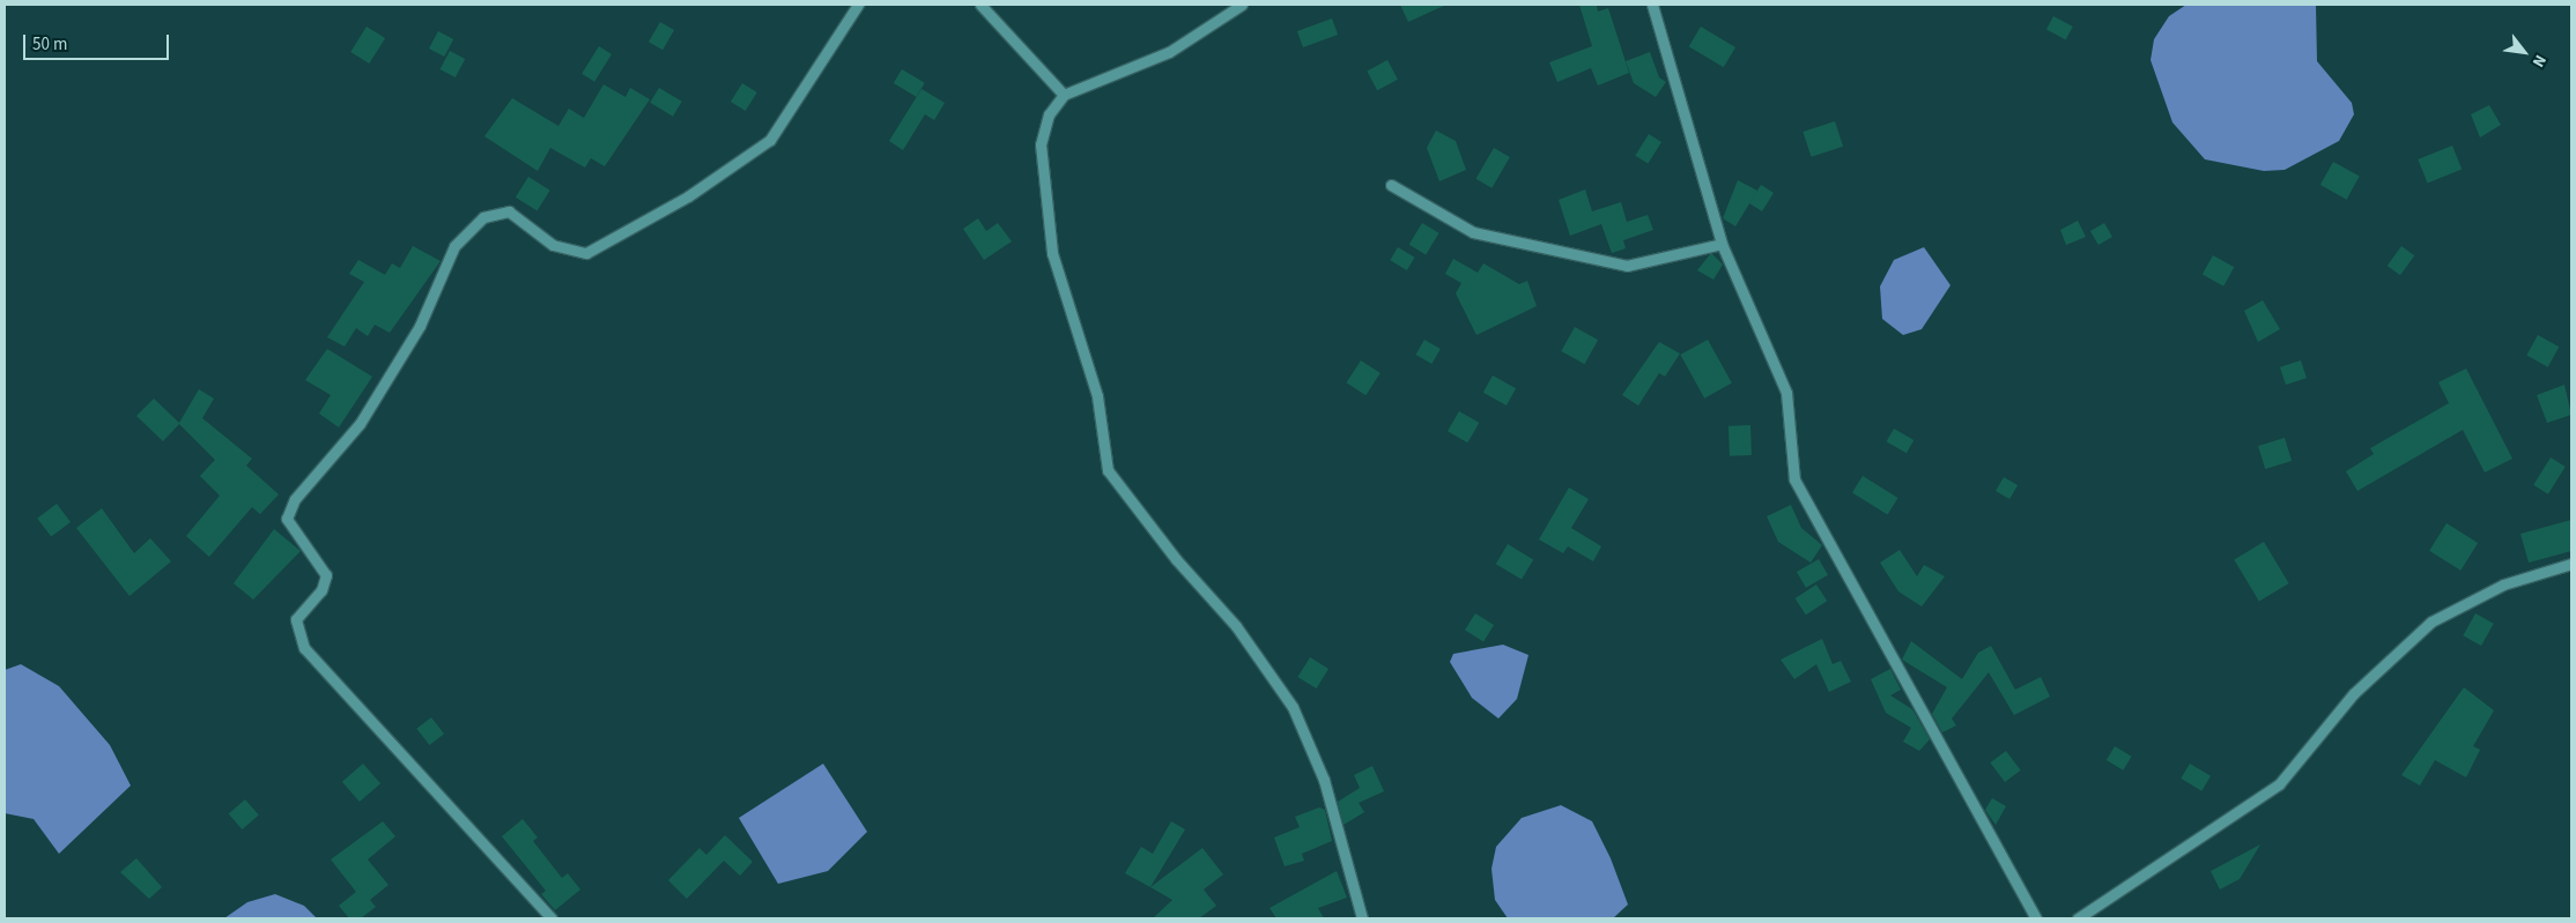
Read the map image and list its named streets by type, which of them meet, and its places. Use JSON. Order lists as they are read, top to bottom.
{
  "scale_bar": "50 m",
  "north": "bottom right"
}
